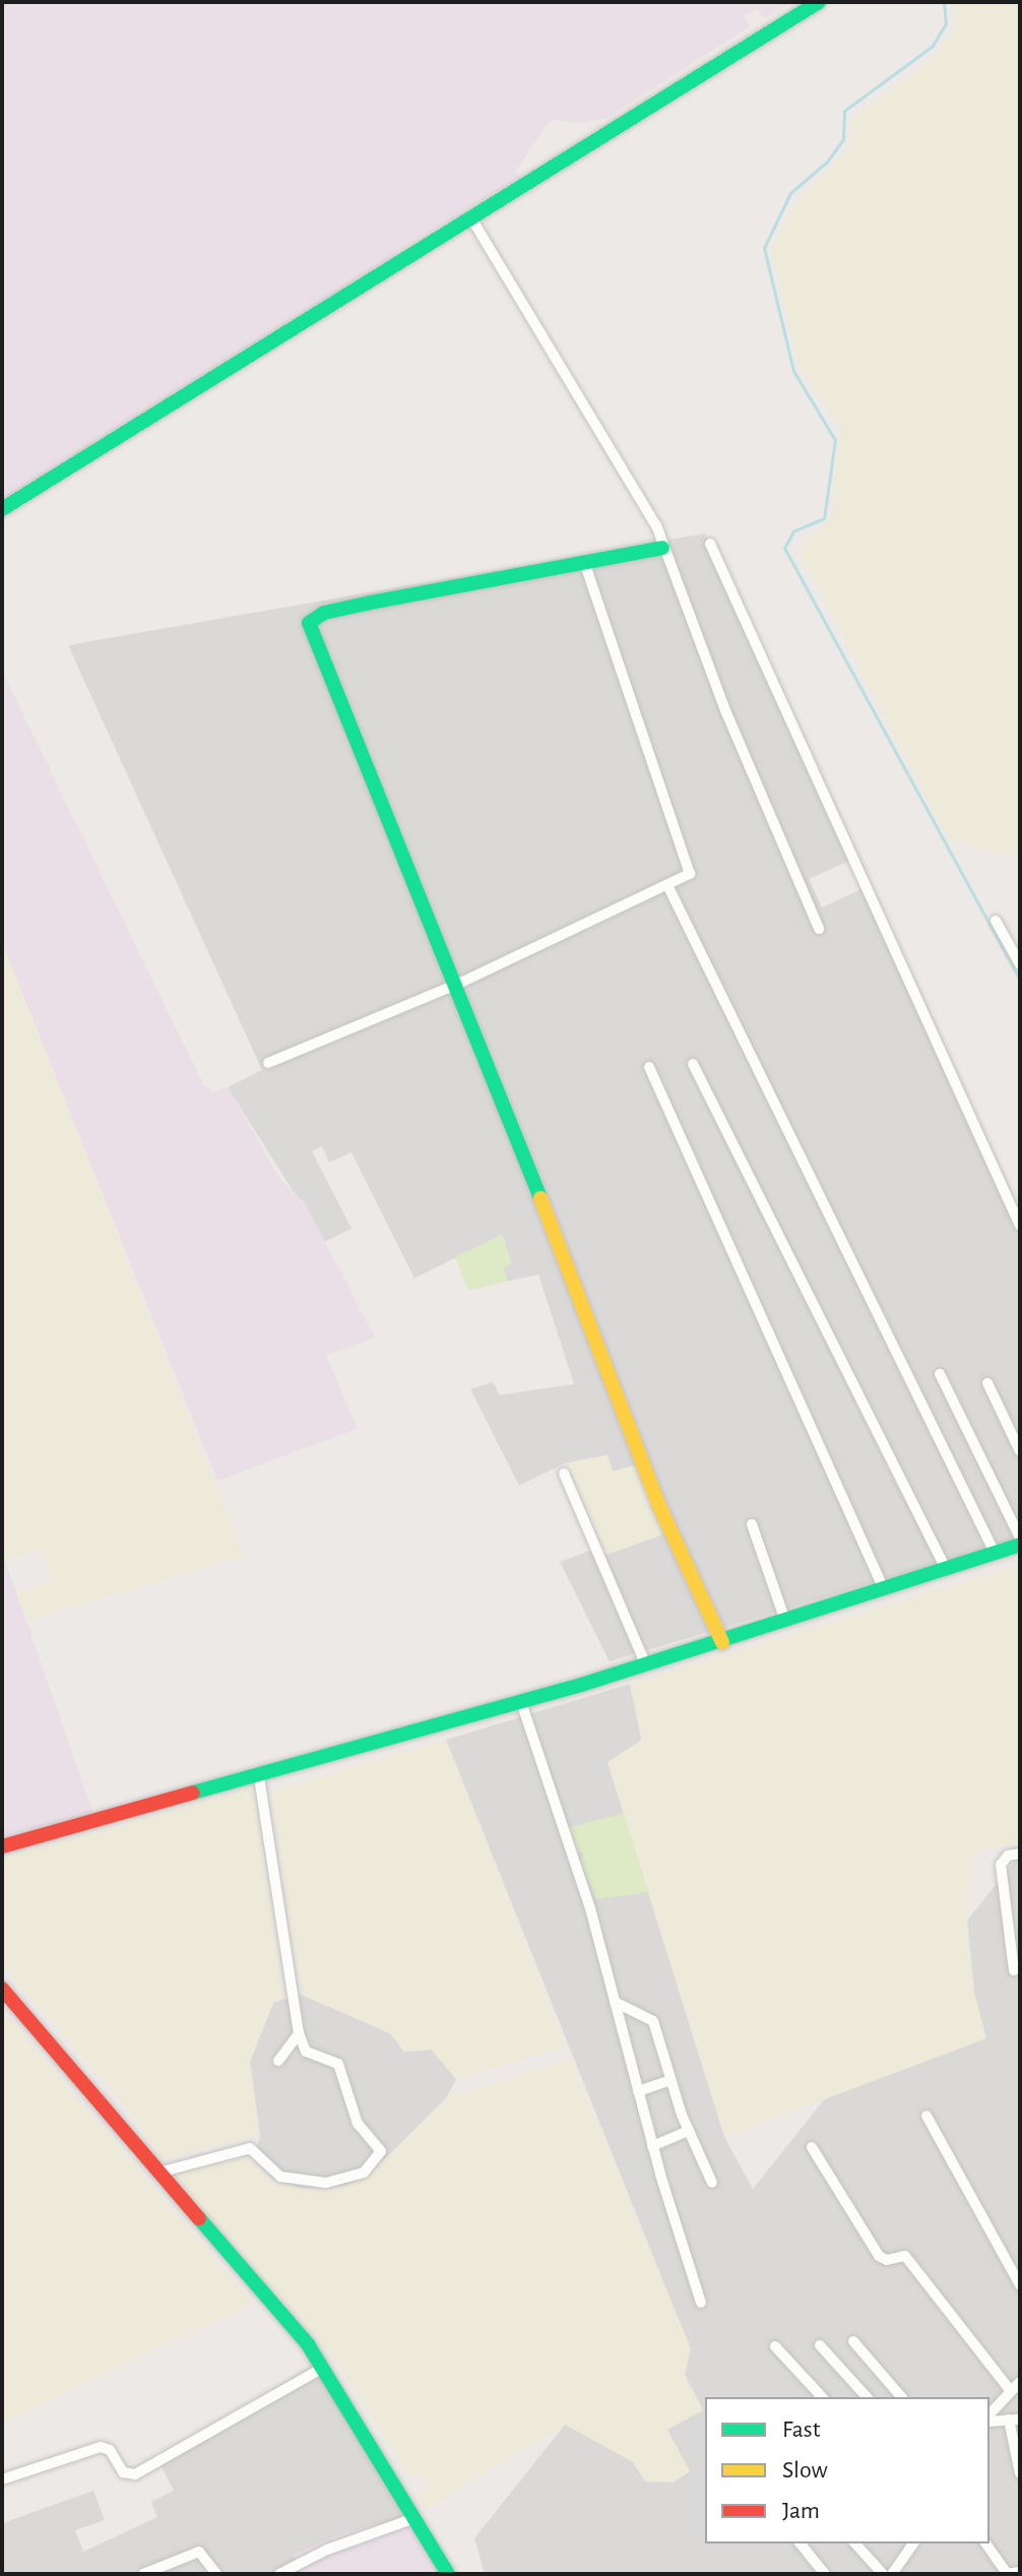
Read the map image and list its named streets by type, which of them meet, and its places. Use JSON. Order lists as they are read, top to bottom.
{
  "legend": ["Fast", "Slow", "Jam"]
}
